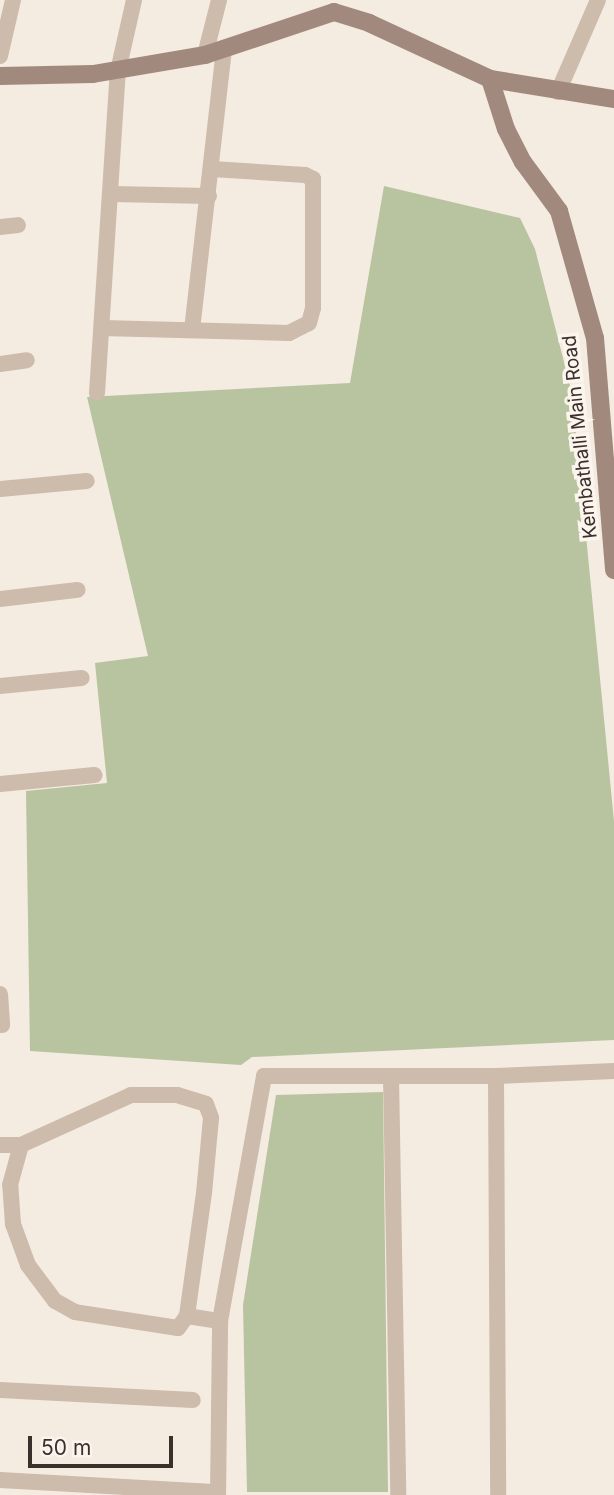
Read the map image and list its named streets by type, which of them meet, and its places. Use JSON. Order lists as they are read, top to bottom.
{
  "streets": {
    "street": ["Kembathalli Main Road"]
  },
  "scale_bar": "50 m"
}
